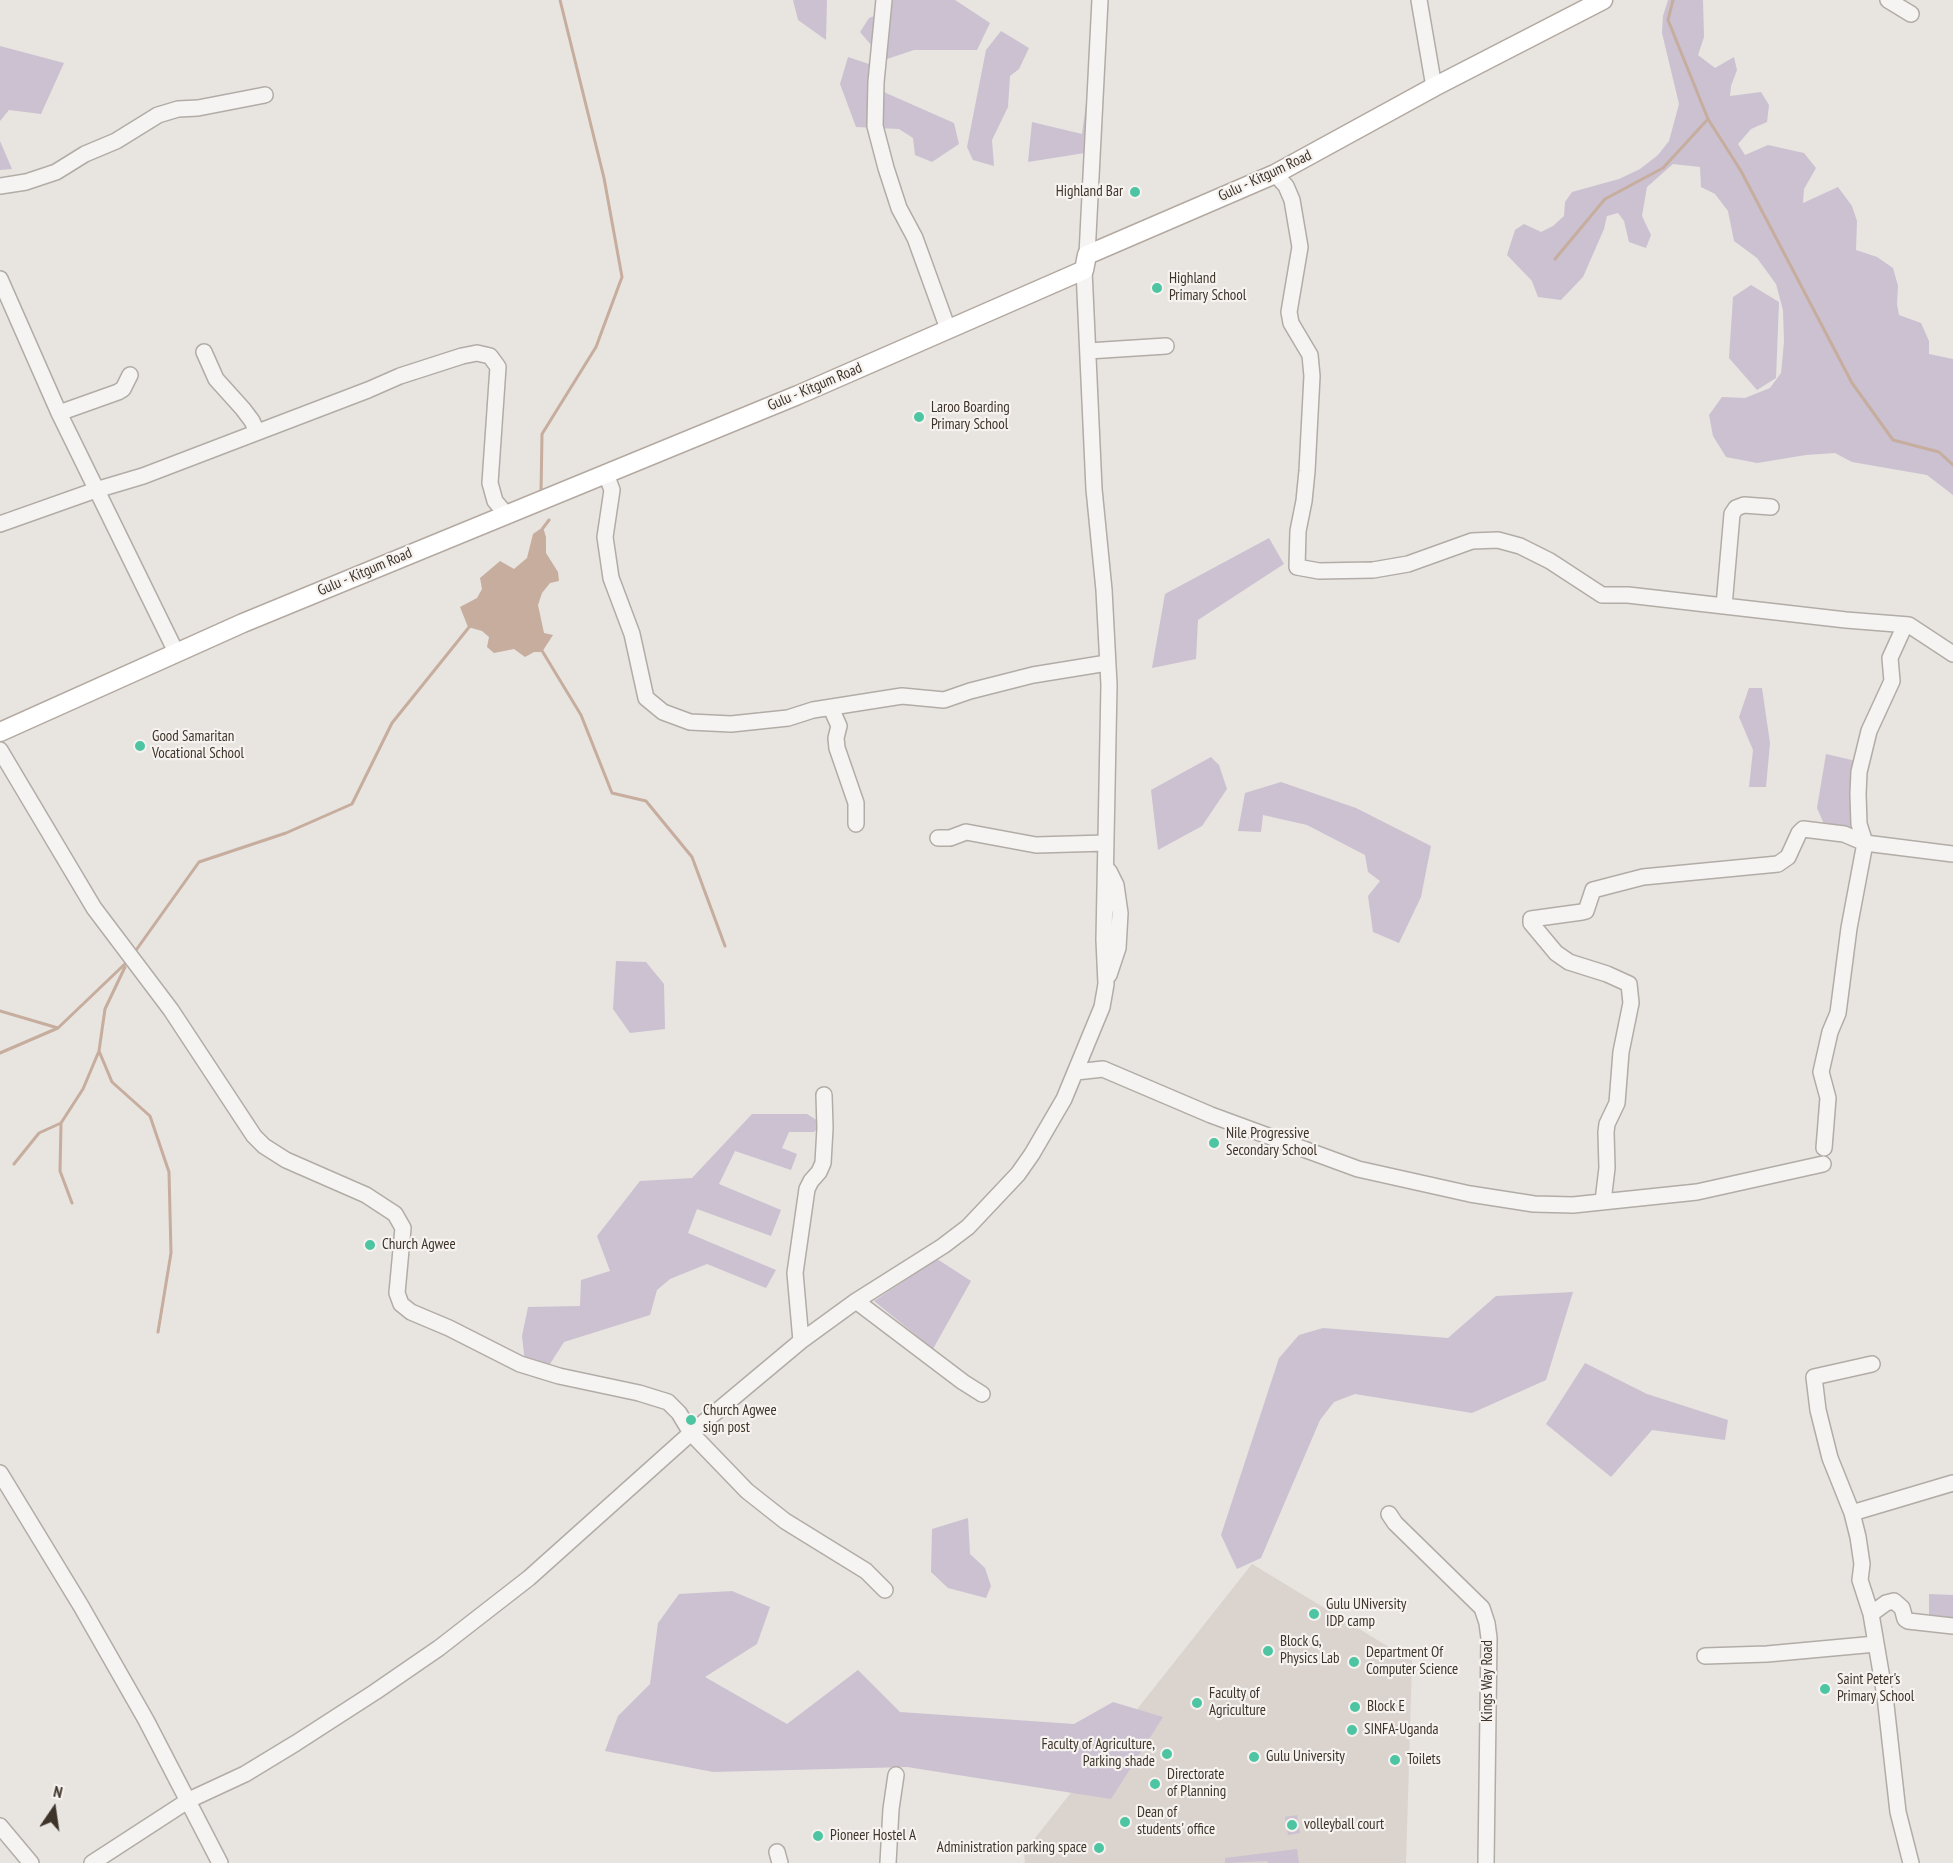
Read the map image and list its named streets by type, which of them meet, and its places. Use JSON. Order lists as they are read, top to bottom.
{
  "streets": {
    "main road": ["Gulu - Kitgum Road"],
    "street": ["Kings Way Road"]
  },
  "places": [
    "Highland Bar",
    "Highland Primary School",
    "Laroo Boarding Primary School",
    "Good Samaritan Vocational School",
    "Nile Progressive Secondary School",
    "Church Agwee",
    "Church Agwee sign post",
    "Gulu UNiversity IDP camp",
    "Block G, Physics Lab",
    "Department Of Computer Science",
    "Saint Peter's Primary School",
    "Faculty of Agriculture",
    "Block E",
    "SINFA-Uganda",
    "Faculty of Agriculture, Parking shade",
    "Gulu University",
    "Toilets",
    "Directorate of Planning",
    "Dean of students' office",
    "volleyball court",
    "Pioneer Hostel A",
    "Administration parking space"
  ],
  "north": "top"
}
